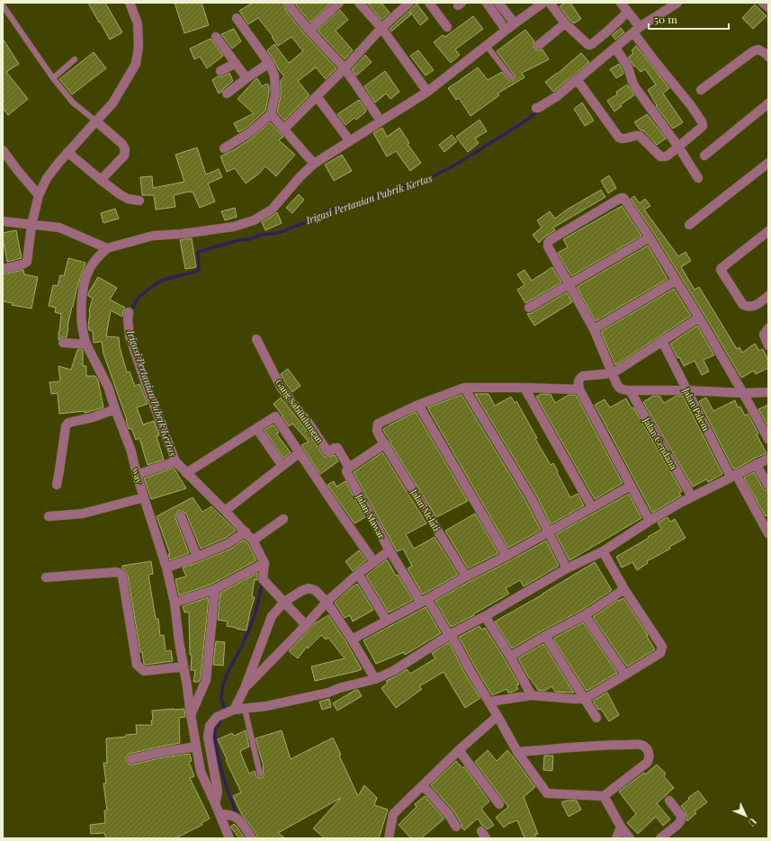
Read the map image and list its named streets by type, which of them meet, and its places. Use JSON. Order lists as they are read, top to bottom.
{
  "streets": {
    "street": [
      "Jalan Palem",
      "Gang Sabilulungan",
      "Jalan Cendana",
      "way",
      "Jalan Melati",
      "Jalan Mawar"
    ]
  },
  "crossings": [
    ["Gang Sabilulungan", "Jalan Mawar"]
  ],
  "water": ["Irigasi Pertanian Pabrik Kertas"],
  "scale_bar": "50 m",
  "north": "bottom right"
}
